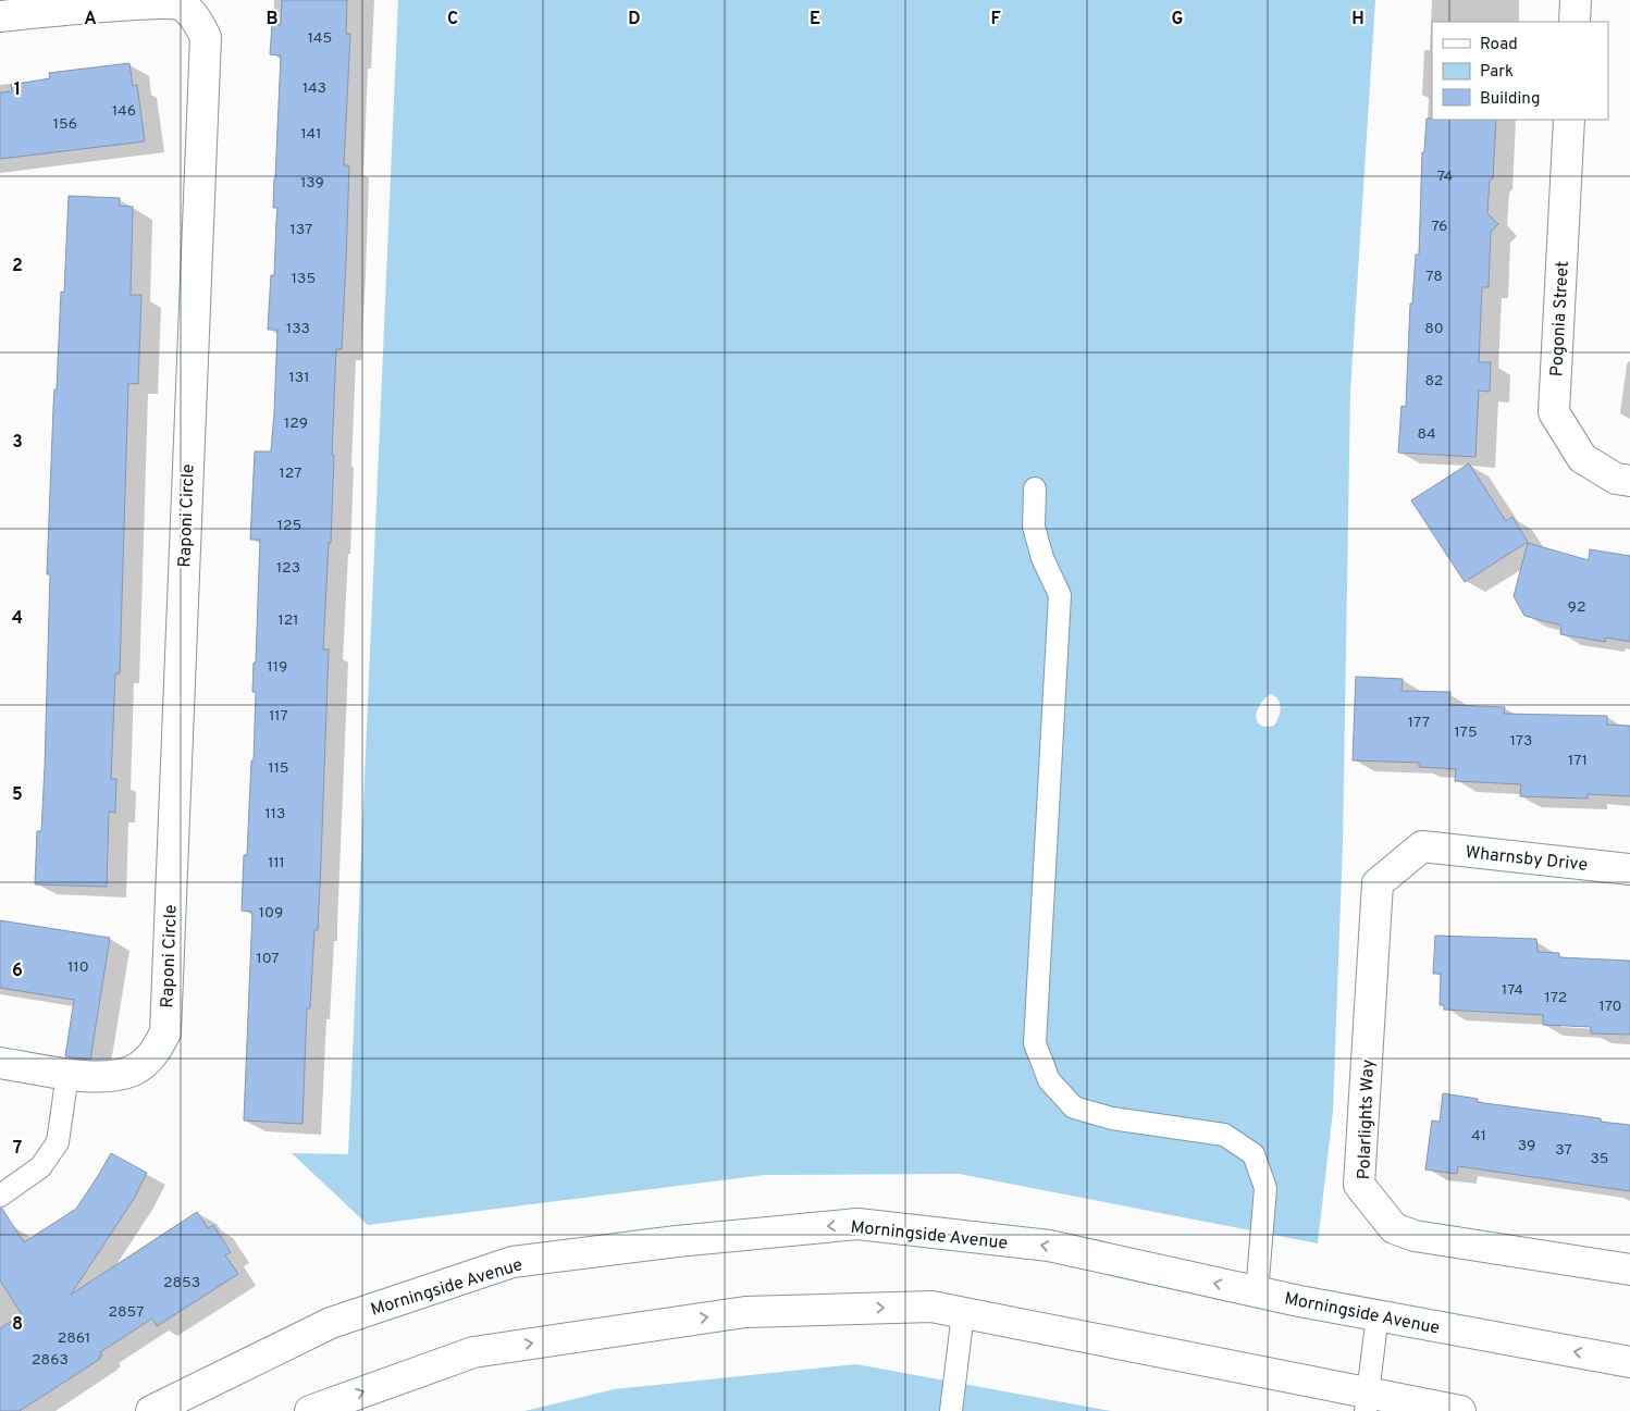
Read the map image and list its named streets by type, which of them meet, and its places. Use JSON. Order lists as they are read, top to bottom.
{
  "streets": {
    "main road": [
      "Pogonia Street",
      "Raponi Circle",
      "Wharnsby Drive",
      "Polarlights Way",
      "Morningside Avenue"
    ]
  },
  "crossings": [
    ["Wharnsby Drive", "Polarlights Way"]
  ],
  "house_numbers": [
    "145",
    "143",
    "146",
    "156",
    "141",
    "74",
    "139",
    "76",
    "137",
    "78",
    "135",
    "133",
    "80",
    "131",
    "82",
    "129",
    "84",
    "127",
    "125",
    "123",
    "92",
    "121",
    "119",
    "117",
    "177",
    "175",
    "173",
    "171",
    "115",
    "113",
    "111",
    "109",
    "107",
    "110",
    "174",
    "172",
    "170",
    "41",
    "39",
    "37",
    "35",
    "2853",
    "2857",
    "2861",
    "2863"
  ],
  "legend": ["Road", "Park", "Building"],
  "grid": {
    "columns": [
      "A",
      "B",
      "C",
      "D",
      "E",
      "F",
      "G",
      "H"
    ],
    "rows": [
      "1",
      "2",
      "3",
      "4",
      "5",
      "6",
      "7",
      "8"
    ]
  }
}
